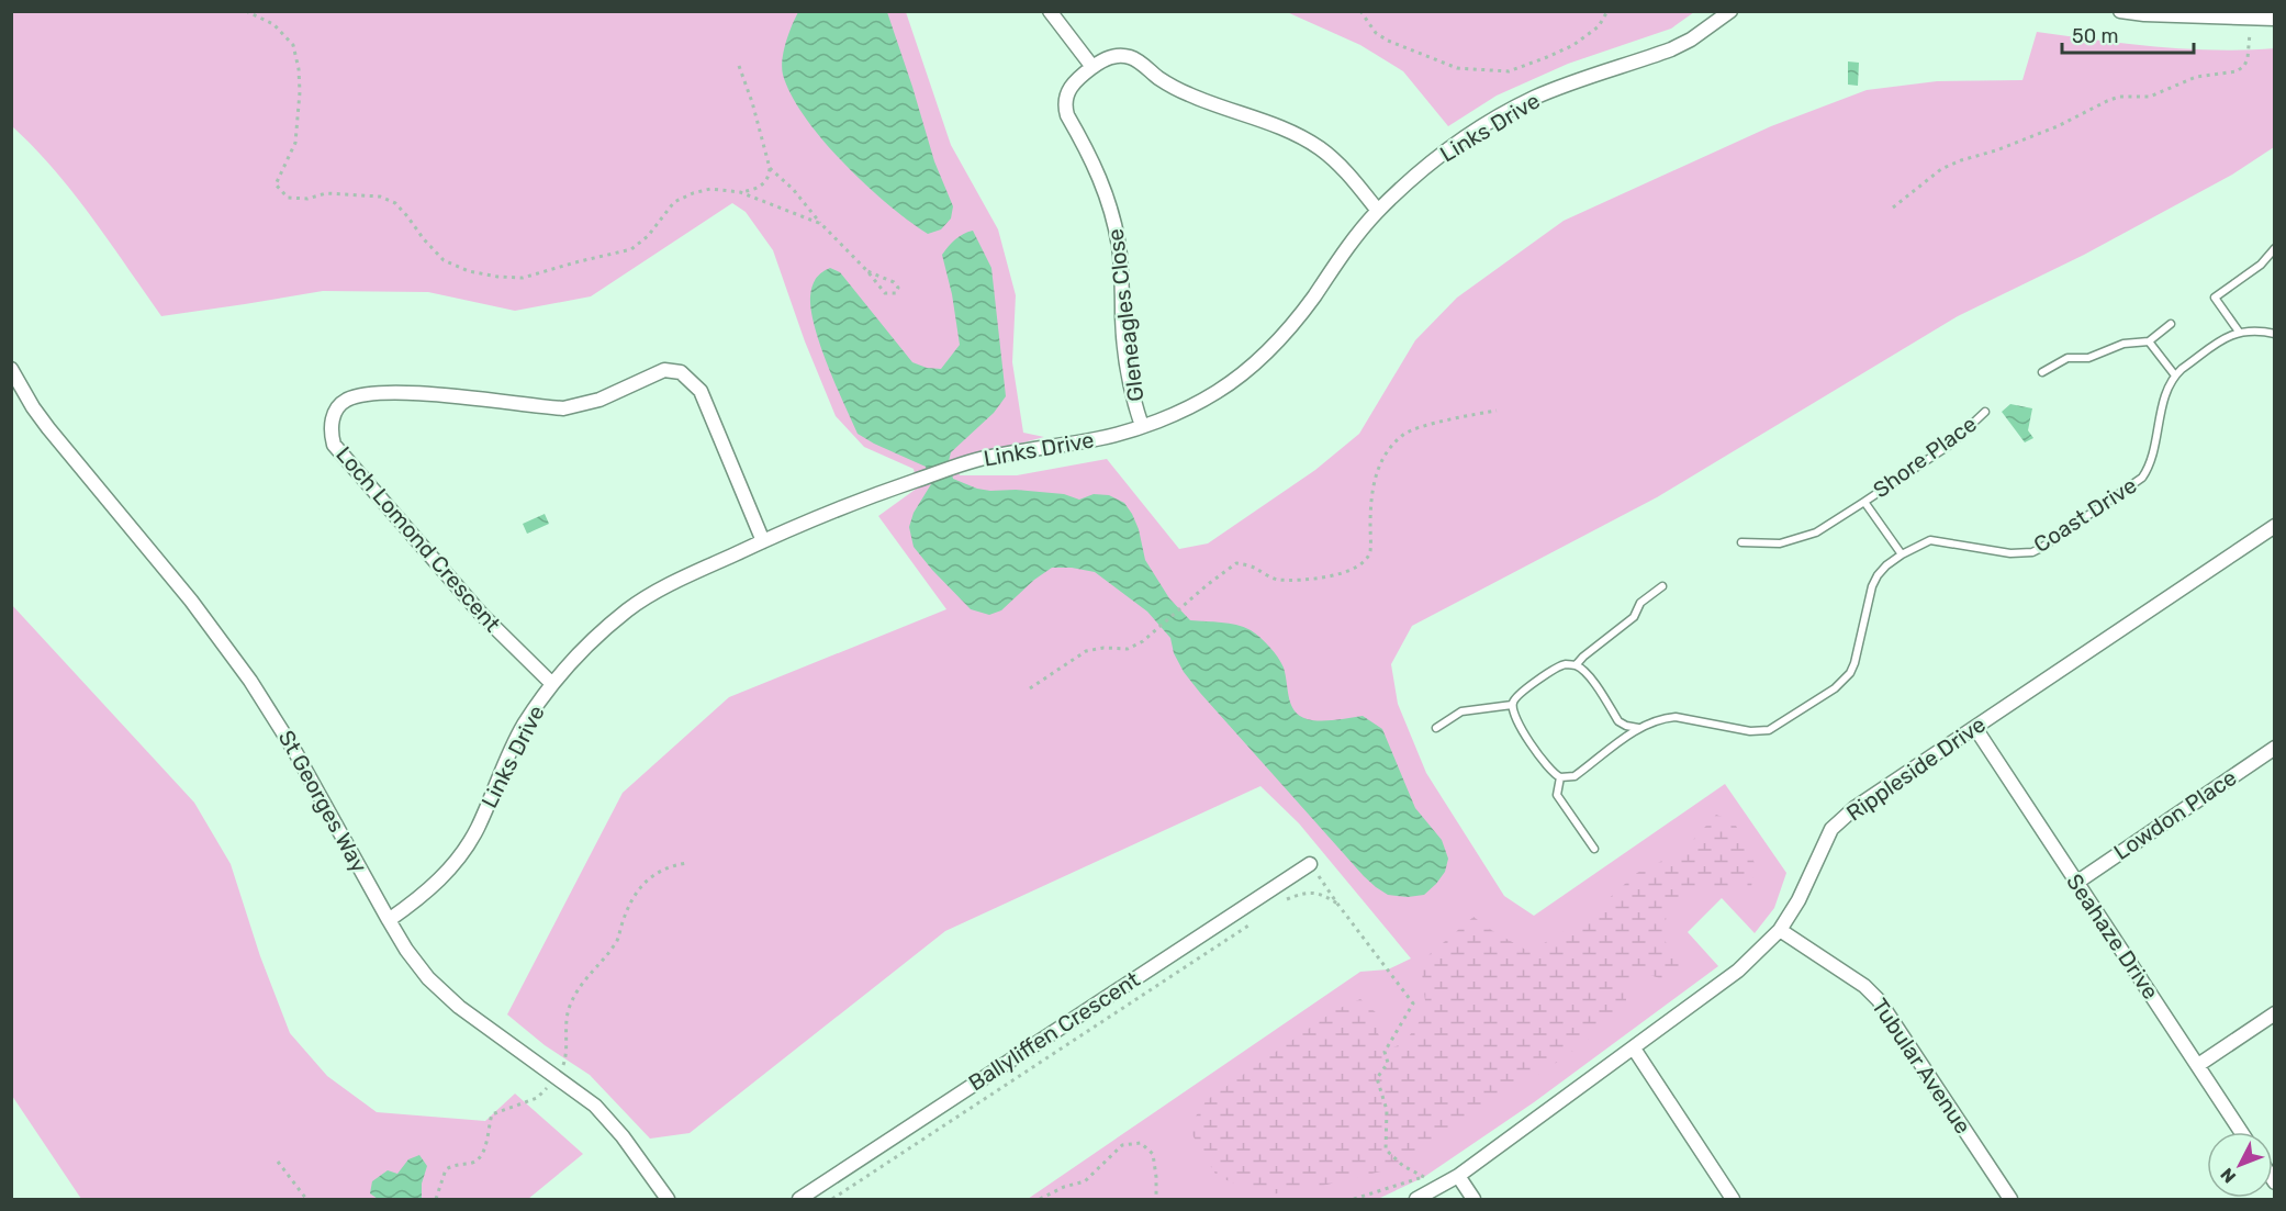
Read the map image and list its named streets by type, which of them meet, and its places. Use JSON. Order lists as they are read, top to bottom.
{
  "streets": {
    "street": [
      "Links Drive",
      "Gleneagles Close",
      "Loch Lomond Crescent",
      "Rippleside Drive",
      "St Georges Way",
      "Lowdon Place",
      "Seahaze Drive",
      "Ballyliffen Crescent",
      "Tubular Avenue"
    ],
    "lane": ["Shore Place", "Coast Drive"]
  },
  "crossings": [
    ["Links Drive", "Gleneagles Close"],
    ["Links Drive", "Loch Lomond Crescent"],
    ["Links Drive", "St Georges Way"],
    ["Shore Place", "Coast Drive"],
    ["Rippleside Drive", "Seahaze Drive"],
    ["Rippleside Drive", "Tubular Avenue"],
    ["Lowdon Place", "Seahaze Drive"]
  ],
  "scale_bar": "50 m",
  "north": "bottom left"
}
